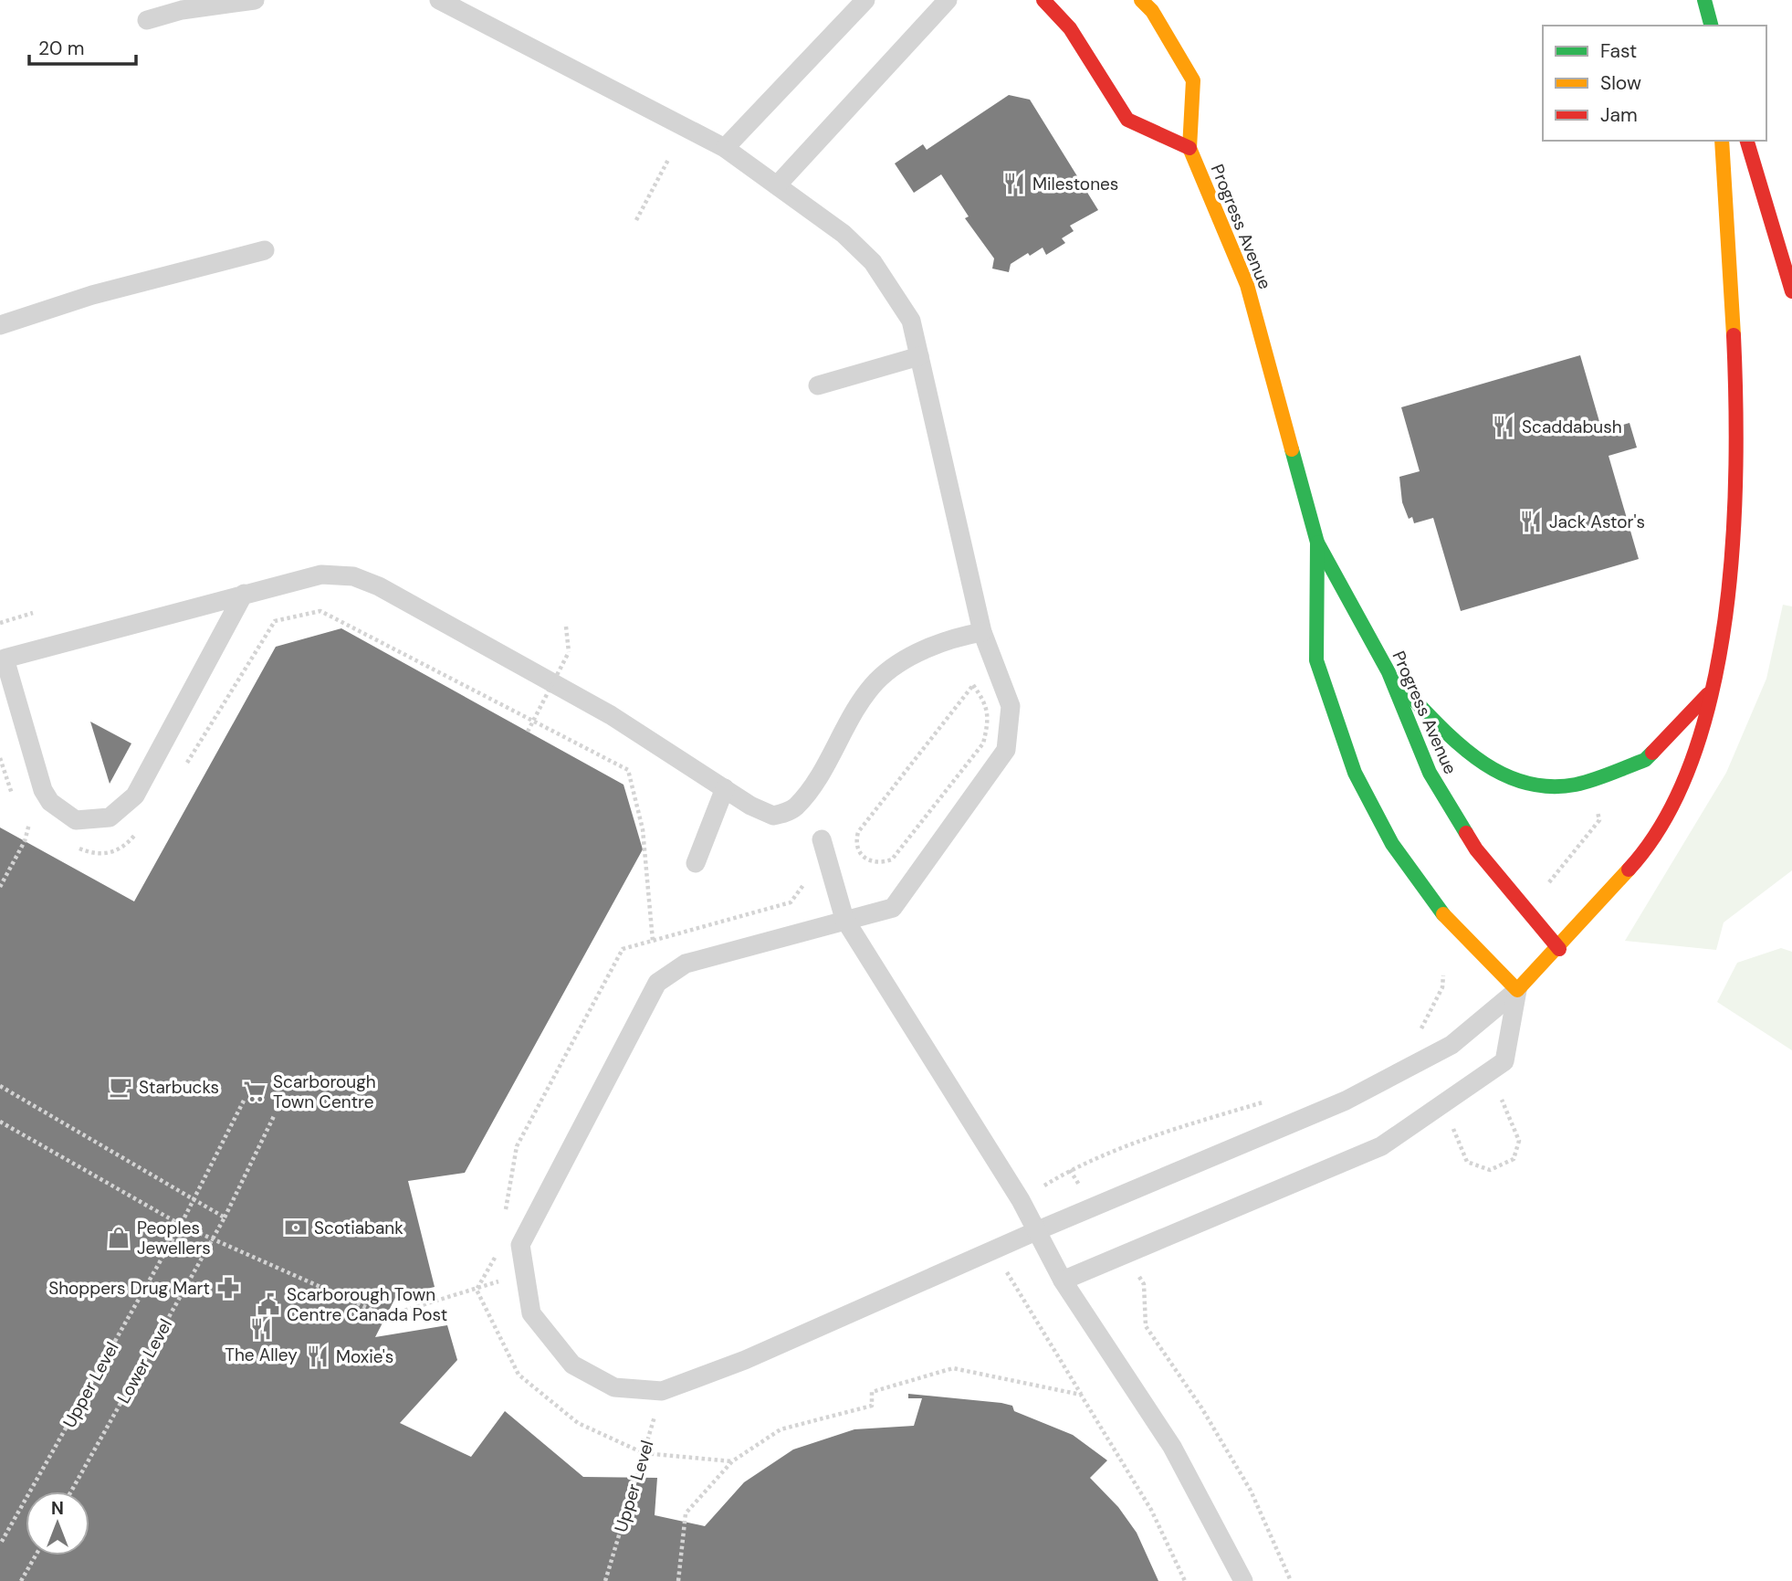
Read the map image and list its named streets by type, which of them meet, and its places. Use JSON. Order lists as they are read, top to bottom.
{
  "streets": {
    "main road": ["Progress Avenue"],
    "path": ["Lower Level", "Upper Level"]
  },
  "places": {
    "restaurant": [
      "Milestones",
      "Scaddabush",
      "Jack Astor's",
      "The Alley",
      "Moxie's"
    ],
    "cafe": ["Starbucks"],
    "supermarket": ["Scarborough Town Centre"],
    "bank": ["Scotiabank"],
    "shop": ["Peoples Jewellers"],
    "pharmacy": ["Shoppers Drug Mart"],
    "public building": ["Scarborough Town Centre Canada Post"]
  },
  "legend": ["Fast", "Slow", "Jam"],
  "scale_bar": "20 m",
  "north": "top"
}
